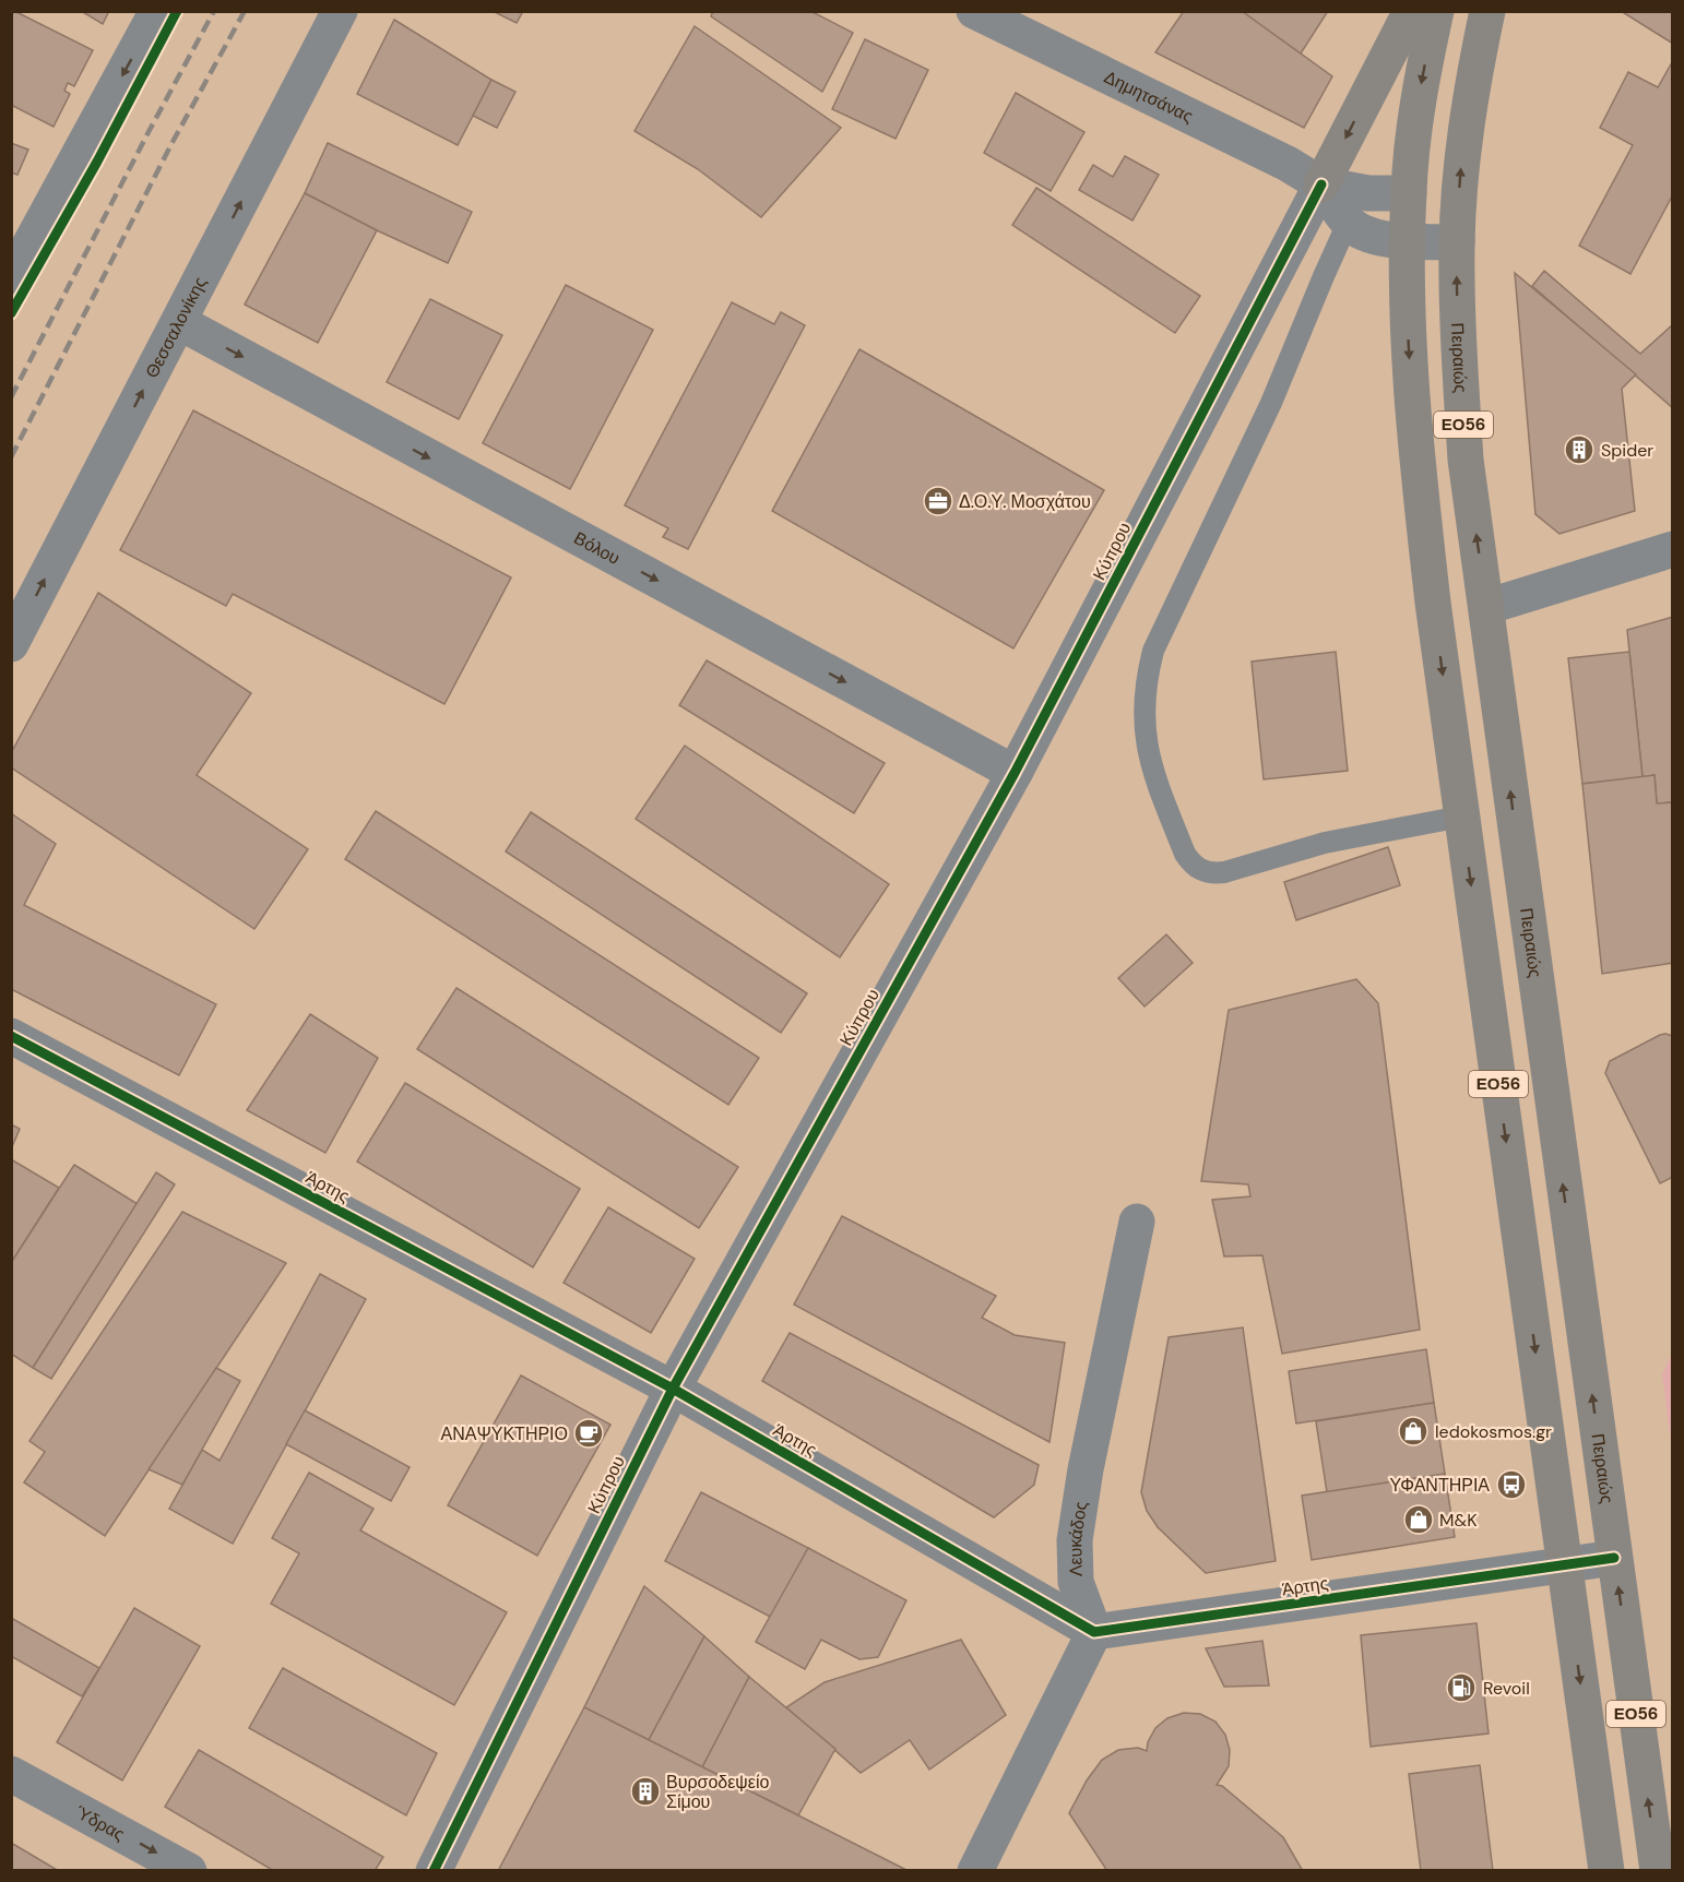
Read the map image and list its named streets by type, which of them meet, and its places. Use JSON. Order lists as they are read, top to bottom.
{
  "streets": {
    "main road": ["Πειραιώς", "ΕΟ56"],
    "street": [
      "Δημητσάνας",
      "Θεσσαλονίκης",
      "Βόλου",
      "Κύπρου",
      "Άρτης",
      "Λευκάδος",
      "Ύδρας"
    ]
  },
  "crossings": [
    ["Δημητσάνας", "Πειραιώς"],
    ["Δημητσάνας", "ΕΟ56"],
    ["Δημητσάνας", "Κύπρου"],
    ["Θεσσαλονίκης", "Βόλου"],
    ["Πειραιώς", "Άρτης"],
    ["ΕΟ56", "Άρτης"],
    ["Βόλου", "Κύπρου"],
    ["Κύπρου", "Άρτης"],
    ["Άρτης", "Λευκάδος"]
  ],
  "one_way": ["Βόλου", "Ύδρας"],
  "places": {
    "building": ["Spider", "Βυρσοδεψείο Σίμου"],
    "office": ["Δ.Ο.Υ. Μοσχάτου"],
    "shop": ["ledokosmos.gr", "M&K"],
    "cafe": ["ΑΝΑΨΥΚΤΗΡΙΟ"],
    "bus stop": ["ΥΦΑΝΤΗΡΙΑ"],
    "fuel station": ["Revoil"]
  }
}
